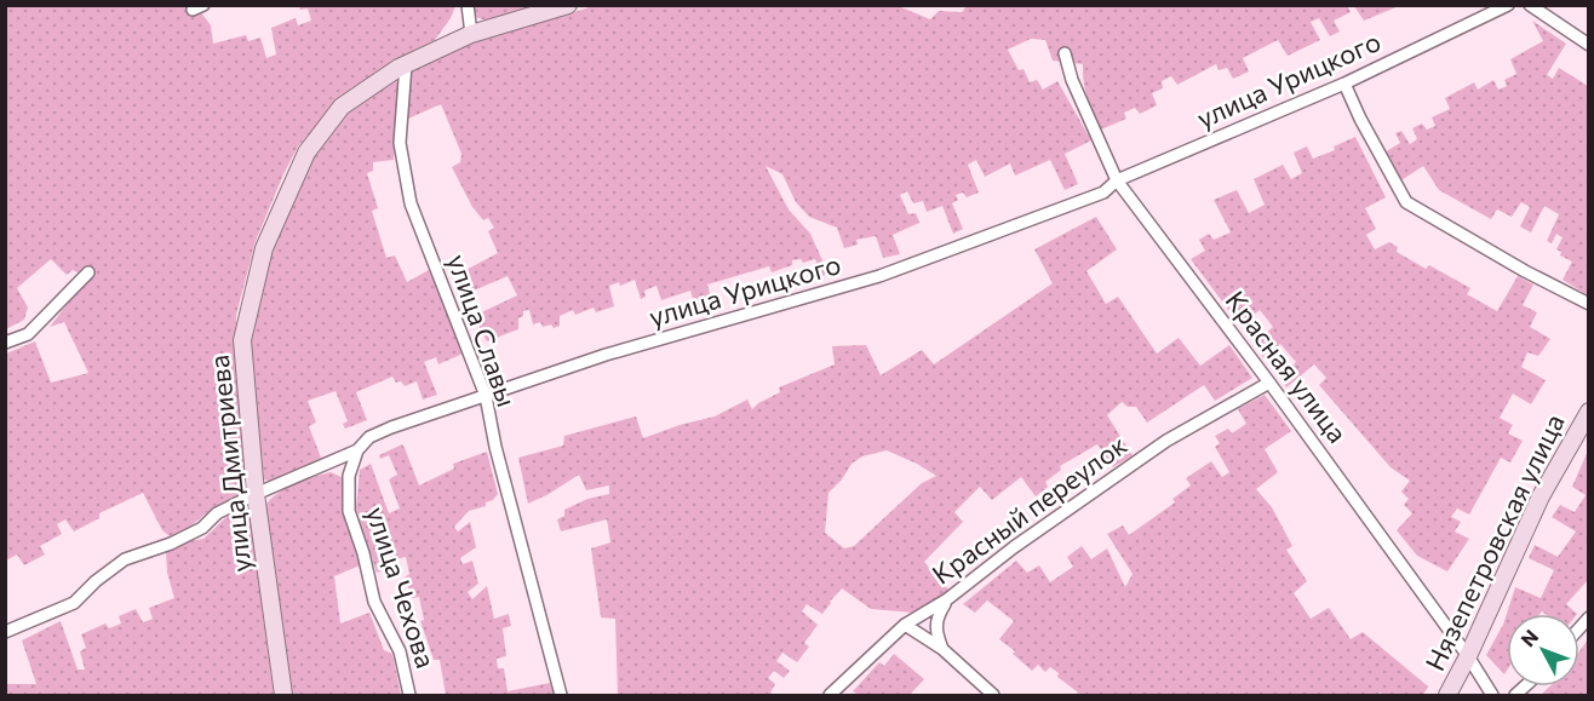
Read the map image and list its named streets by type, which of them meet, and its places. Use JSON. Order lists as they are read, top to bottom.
{
  "streets": {
    "street": [
      "улица Урицкого",
      "улица Славы",
      "Красная улица",
      "улица Дмитриева",
      "Красный переулок",
      "Нязепетровская улица",
      "улица Чехова"
    ]
  },
  "crossings": [
    ["улица Урицкого", "улица Славы"],
    ["улица Урицкого", "Красная улица"],
    ["улица Урицкого", "улица Дмитриева"],
    ["улица Урицкого", "улица Чехова"],
    ["улица Славы", "улица Дмитриева"],
    ["Красная улица", "Красный переулок"],
    ["Красная улица", "Нязепетровская улица"]
  ],
  "north": "top left"
}
